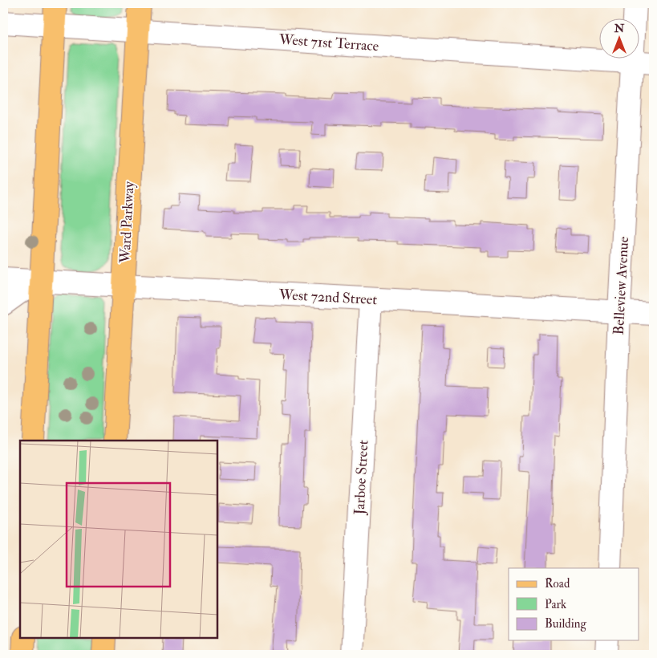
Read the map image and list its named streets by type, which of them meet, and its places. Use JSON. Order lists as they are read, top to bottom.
{
  "streets": {
    "main road": ["Ward Parkway"],
    "street": [
      "West 71st Terrace",
      "Belleview Avenue",
      "West 72nd Street",
      "Jarboe Street"
    ]
  },
  "crossings": [
    ["West 71st Terrace", "Ward Parkway"],
    ["West 71st Terrace", "Belleview Avenue"],
    ["Ward Parkway", "West 72nd Street"],
    ["Belleview Avenue", "West 72nd Street"],
    ["West 72nd Street", "Jarboe Street"]
  ],
  "legend": ["Road", "Park", "Building"],
  "north": "top"
}
